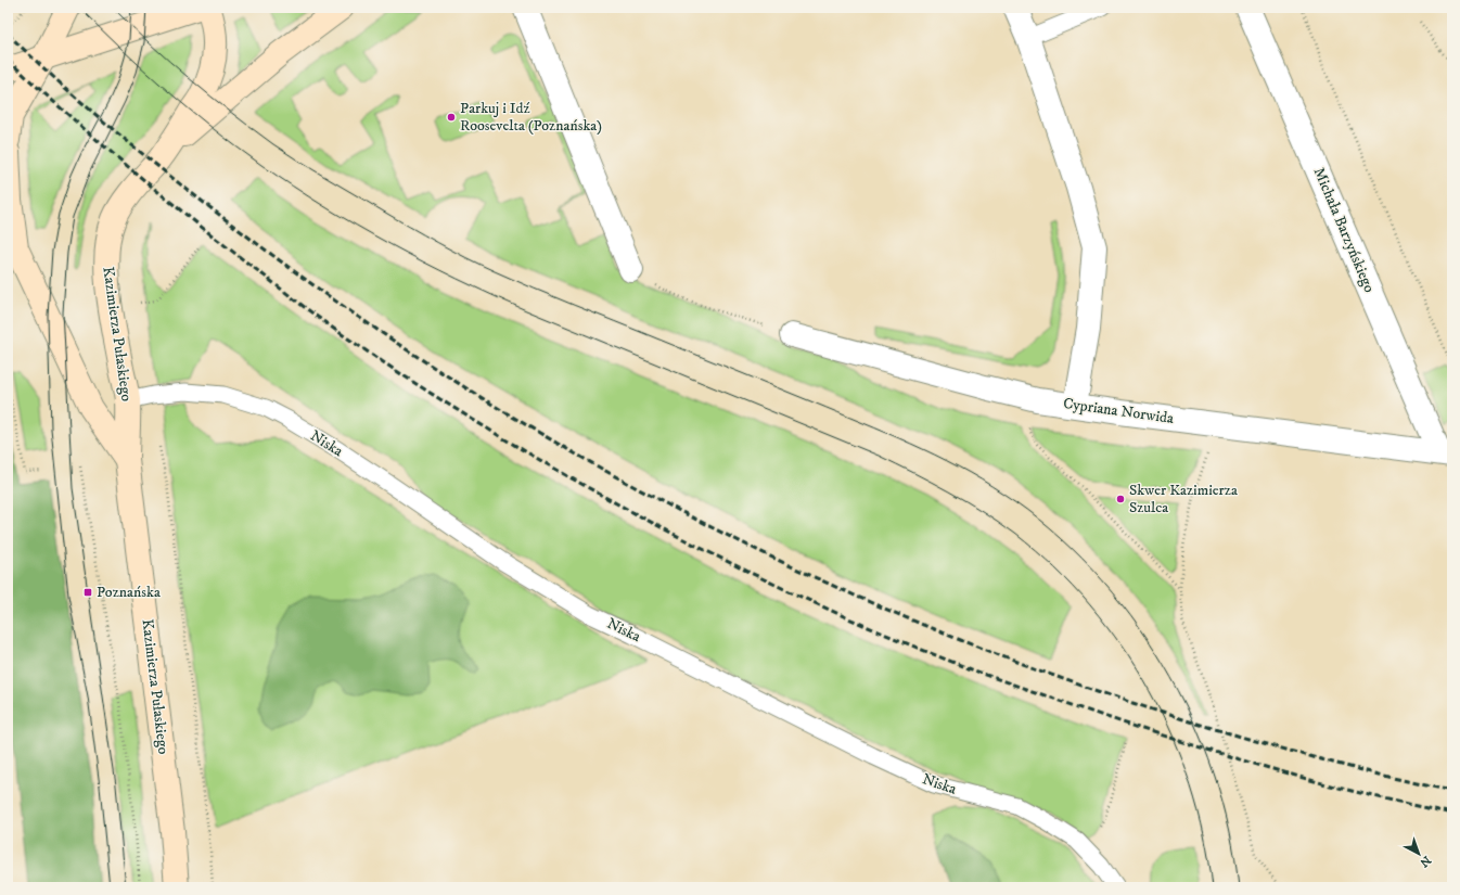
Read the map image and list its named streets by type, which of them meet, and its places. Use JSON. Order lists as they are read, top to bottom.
{
  "streets": {
    "street": ["Michała Barzyńskiego", "Kazimierza Pułaskiego", "Cypriana Norwida"],
    "lane": ["Niska"]
  },
  "crossings": [
    ["Michała Barzyńskiego", "Cypriana Norwida"],
    ["Kazimierza Pułaskiego", "Niska"]
  ],
  "places": {
    "other": ["Parkuj i Idź Roosevelta (Poznańska)", "Skwer Kazimierza Szulca"],
    "transit": ["Poznańska"]
  },
  "north": "bottom right"
}
